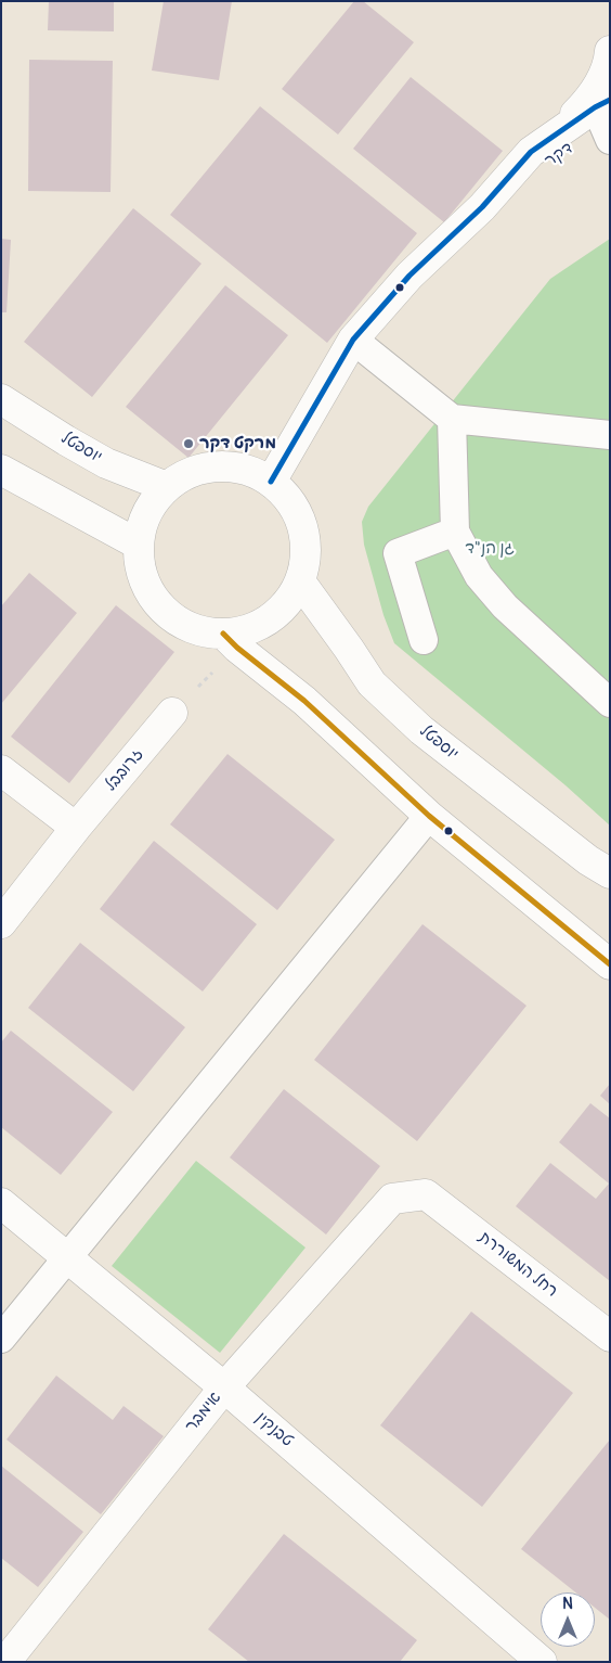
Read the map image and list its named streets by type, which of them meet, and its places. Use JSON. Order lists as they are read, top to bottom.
{
  "streets": {
    "street": [
      "דקר",
      "יוספטל",
      "זרובבל",
      "רחל המשוררת",
      "אימבר",
      "טבנקין"
    ]
  },
  "crossings": [
    ["דקר", "יוספטל"],
    ["רחל המשוררת", "אימבר"],
    ["אימבר", "טבנקין"]
  ],
  "parks": ["גן הנ\"ד"],
  "places": ["מרקט דקר"],
  "north": "top"
}
